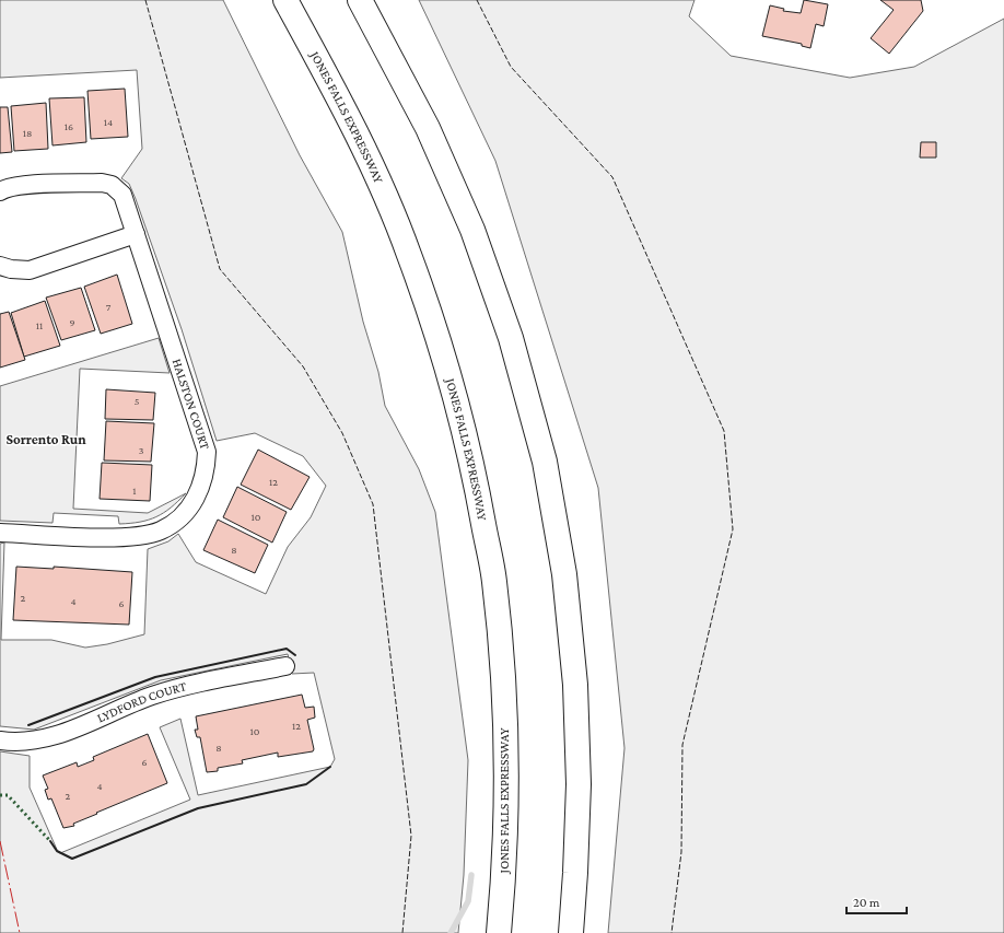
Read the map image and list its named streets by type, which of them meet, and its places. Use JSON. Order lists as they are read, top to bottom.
{
  "streets": {
    "highway": ["JONES FALLS EXPRESSWAY"],
    "street": ["HALSTON COURT", "LYDFORD COURT"]
  },
  "districts": ["Sorrento Run"],
  "house_numbers": [
    "14",
    "16",
    "18",
    "7",
    "9",
    "11",
    "5",
    "3",
    "12",
    "1",
    "10",
    "8",
    "2",
    "4",
    "6",
    "12",
    "10",
    "8",
    "6",
    "4",
    "2"
  ],
  "scale_bar": "20 m"
}
